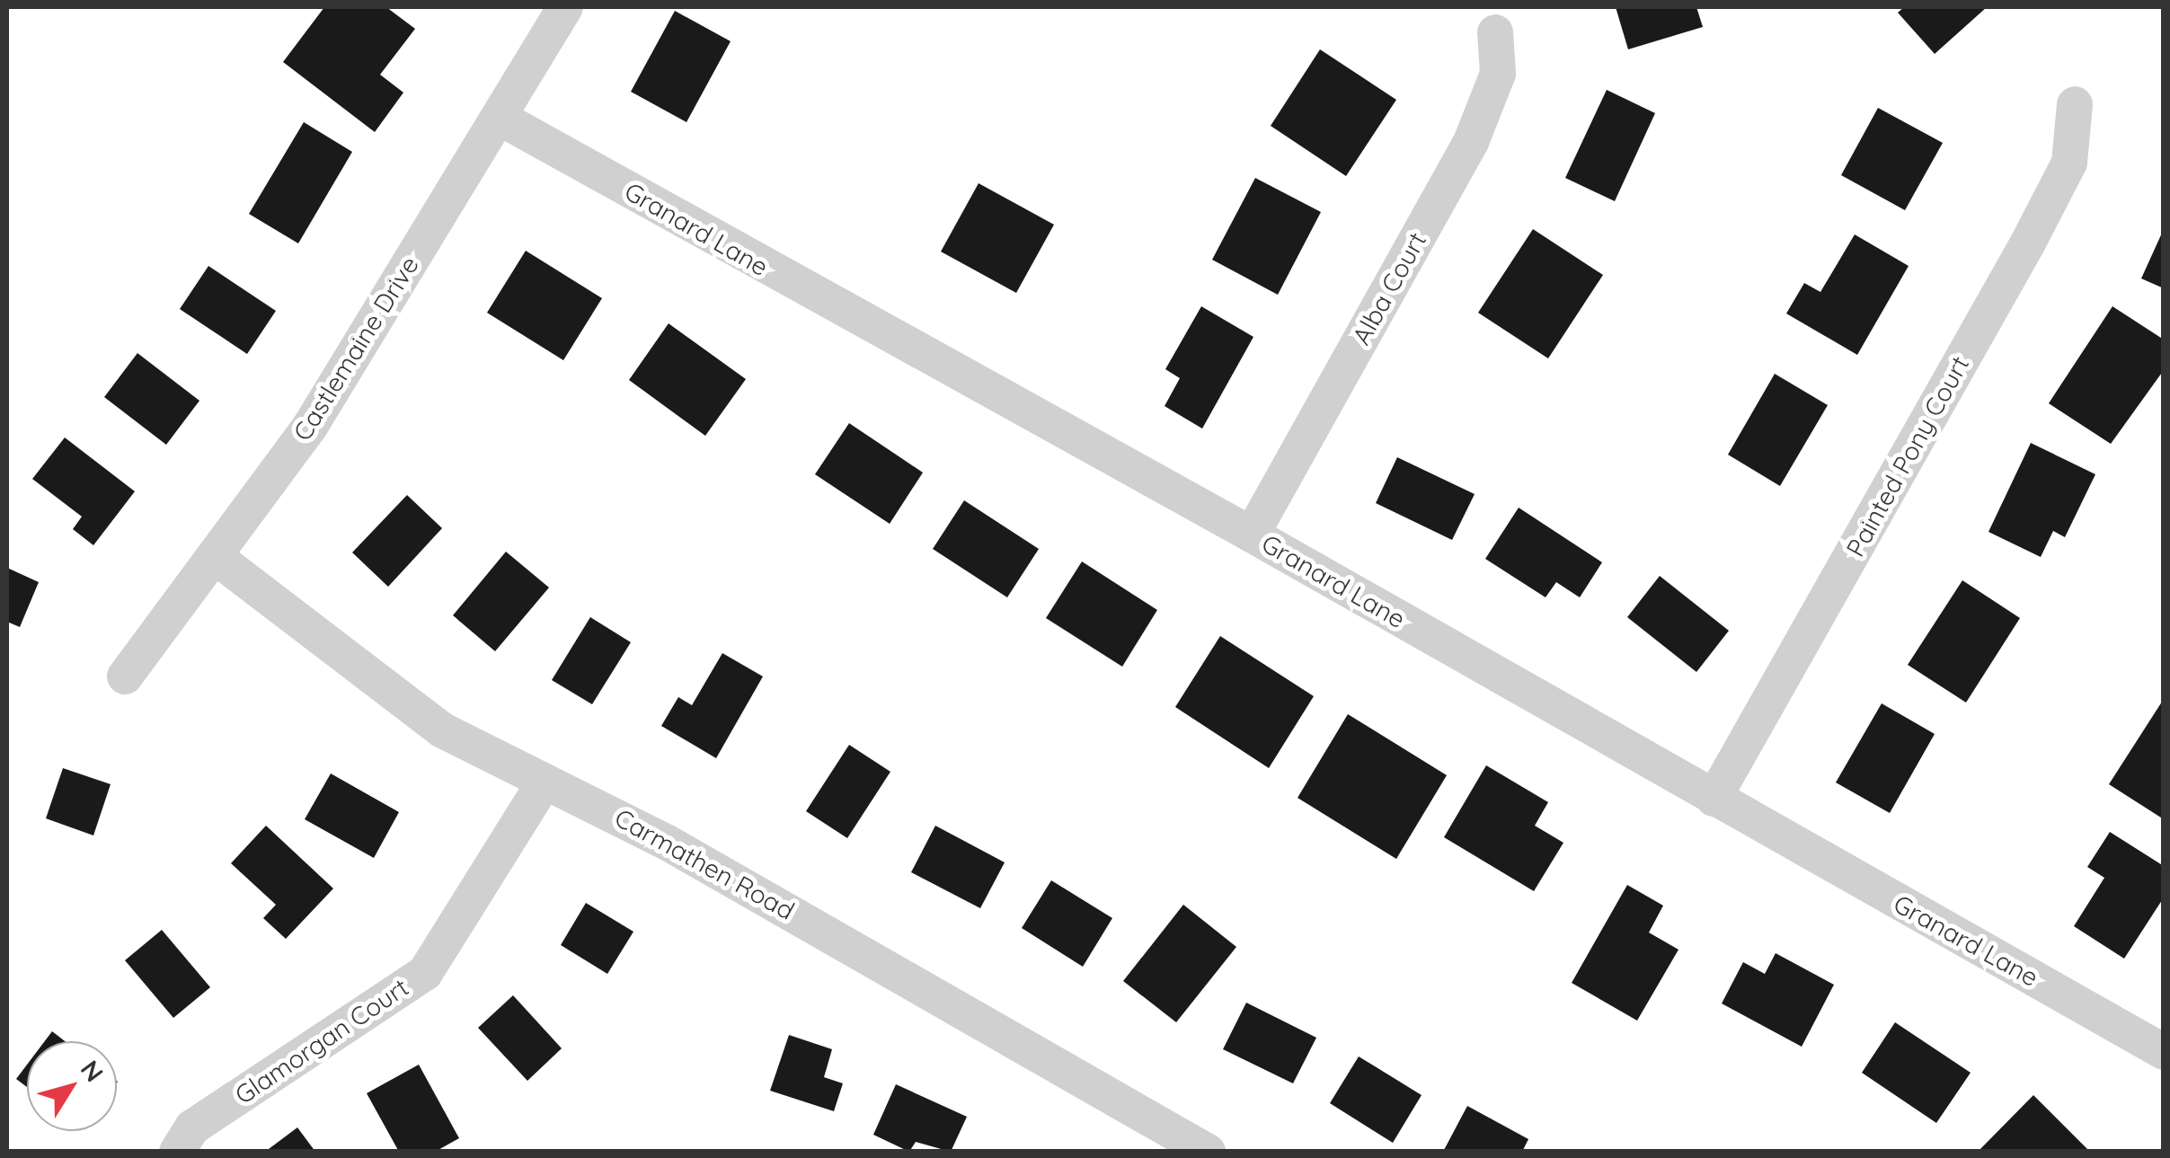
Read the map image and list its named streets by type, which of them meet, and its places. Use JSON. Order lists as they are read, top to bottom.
{
  "streets": {
    "street": [
      "Granard Lane",
      "Alba Court",
      "Castlemaine Drive",
      "Painted Pony Court",
      "Carmathen Road",
      "Glamorgan Court"
    ]
  },
  "crossings": [
    ["Granard Lane", "Alba Court"],
    ["Granard Lane", "Castlemaine Drive"],
    ["Granard Lane", "Painted Pony Court"],
    ["Castlemaine Drive", "Carmathen Road"],
    ["Carmathen Road", "Glamorgan Court"]
  ],
  "north": "top right"
}
